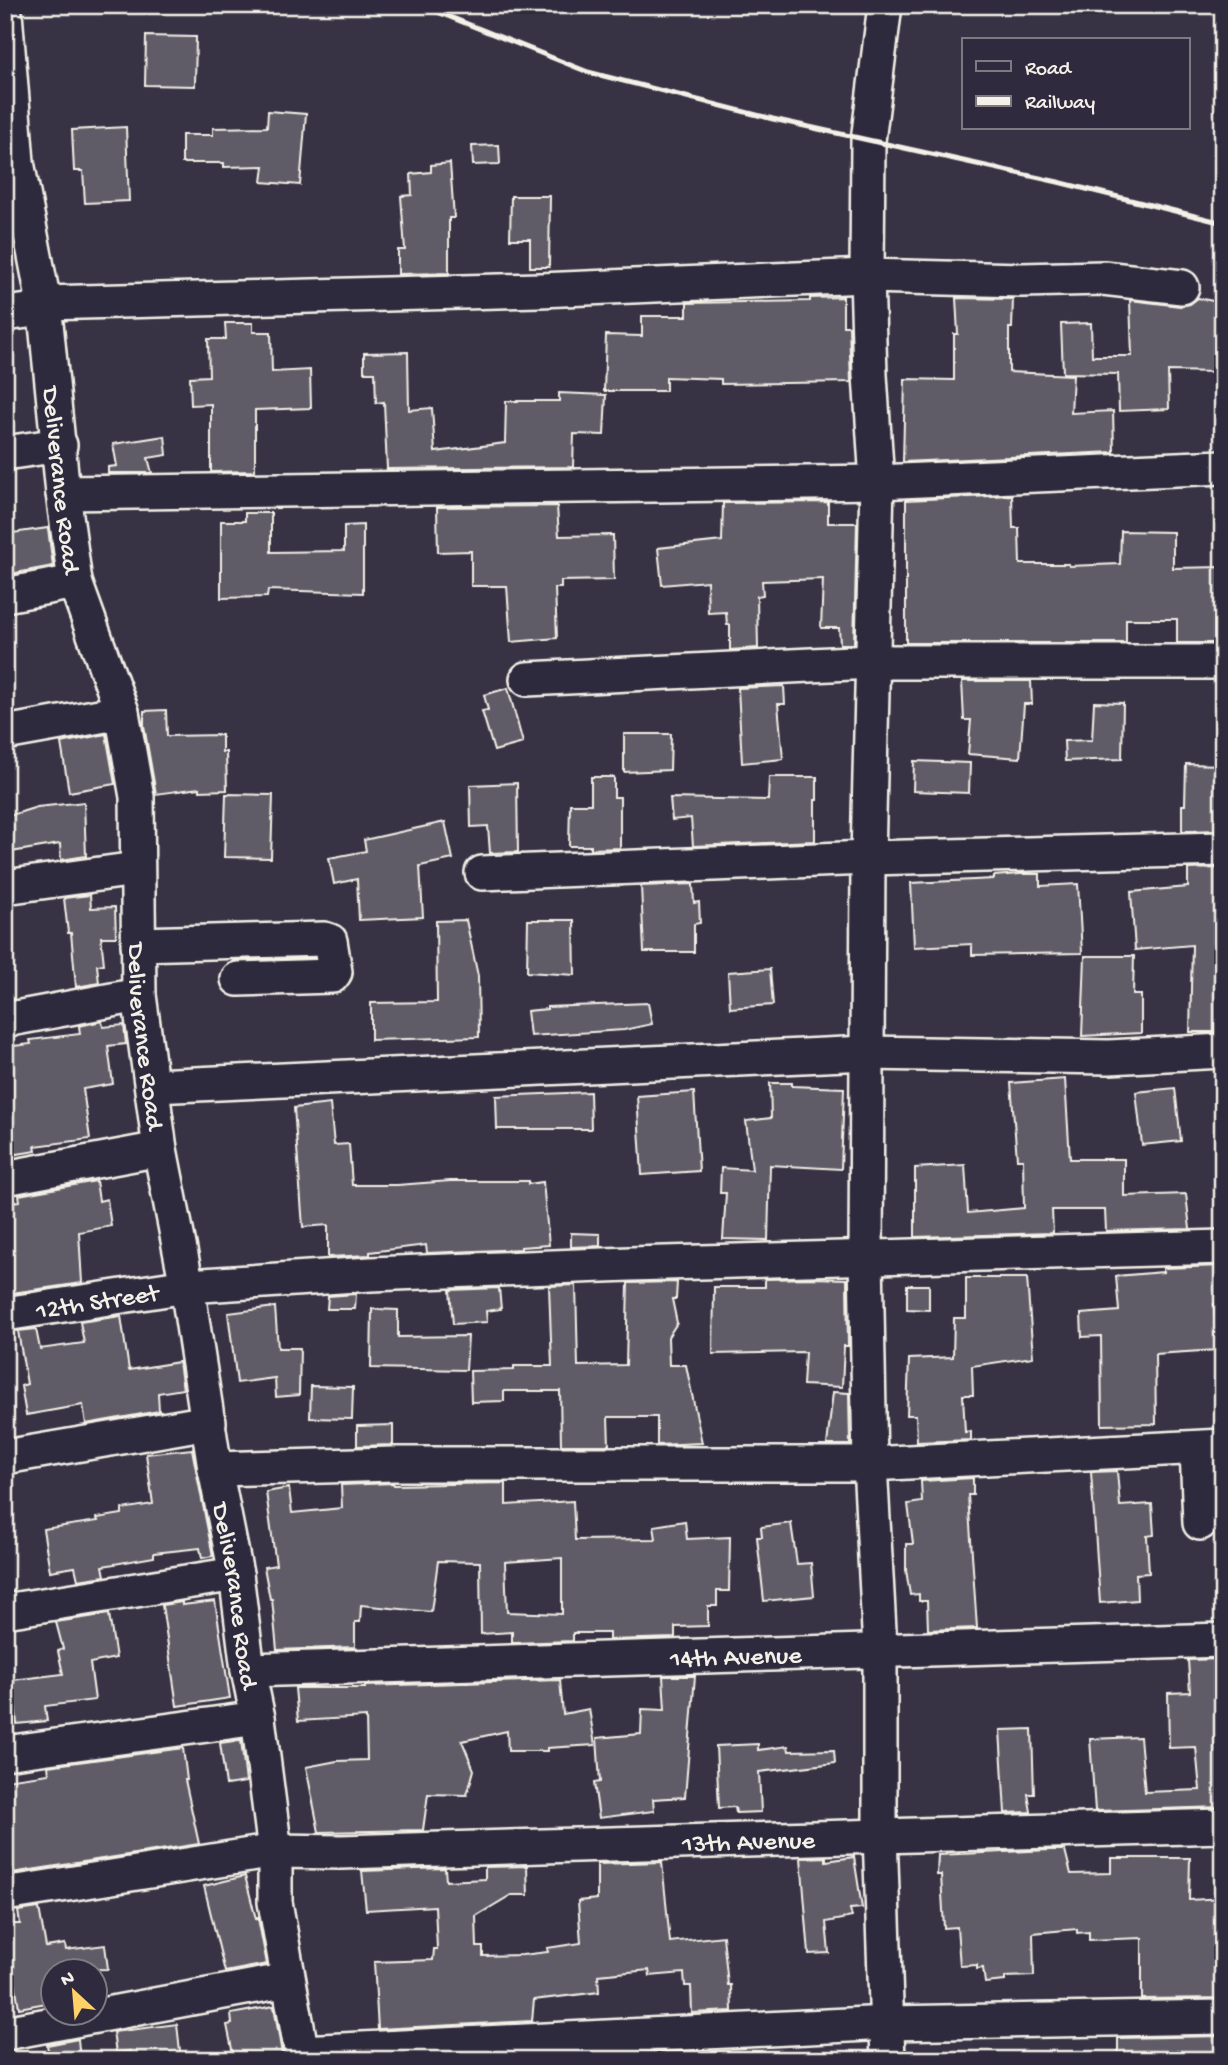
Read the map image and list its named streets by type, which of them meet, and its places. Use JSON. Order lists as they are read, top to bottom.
{
  "streets": {
    "street": [
      "Deliverance Road",
      "12th Street",
      "14th Avenue",
      "13th Avenue"
    ]
  },
  "crossings": [
    ["Deliverance Road", "12th Street"],
    ["Deliverance Road", "14th Avenue"],
    ["Deliverance Road", "13th Avenue"]
  ],
  "legend": ["Road", "Railway"],
  "north": "top left"
}
